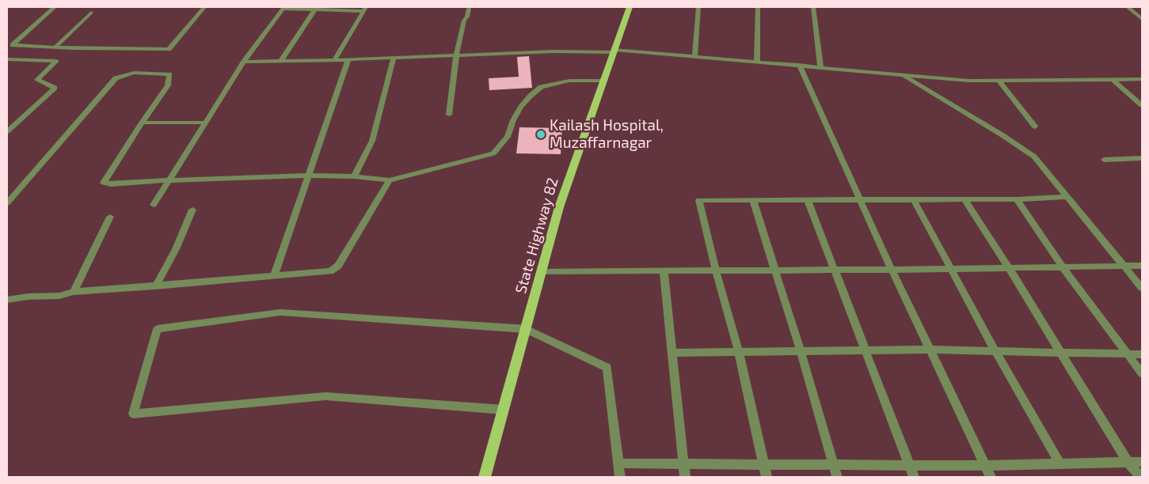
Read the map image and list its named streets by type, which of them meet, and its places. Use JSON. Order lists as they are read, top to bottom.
{
  "streets": {
    "main road": ["State Highway 82"]
  },
  "places": ["Kailash Hospital, Muzaffarnagar"]
}
